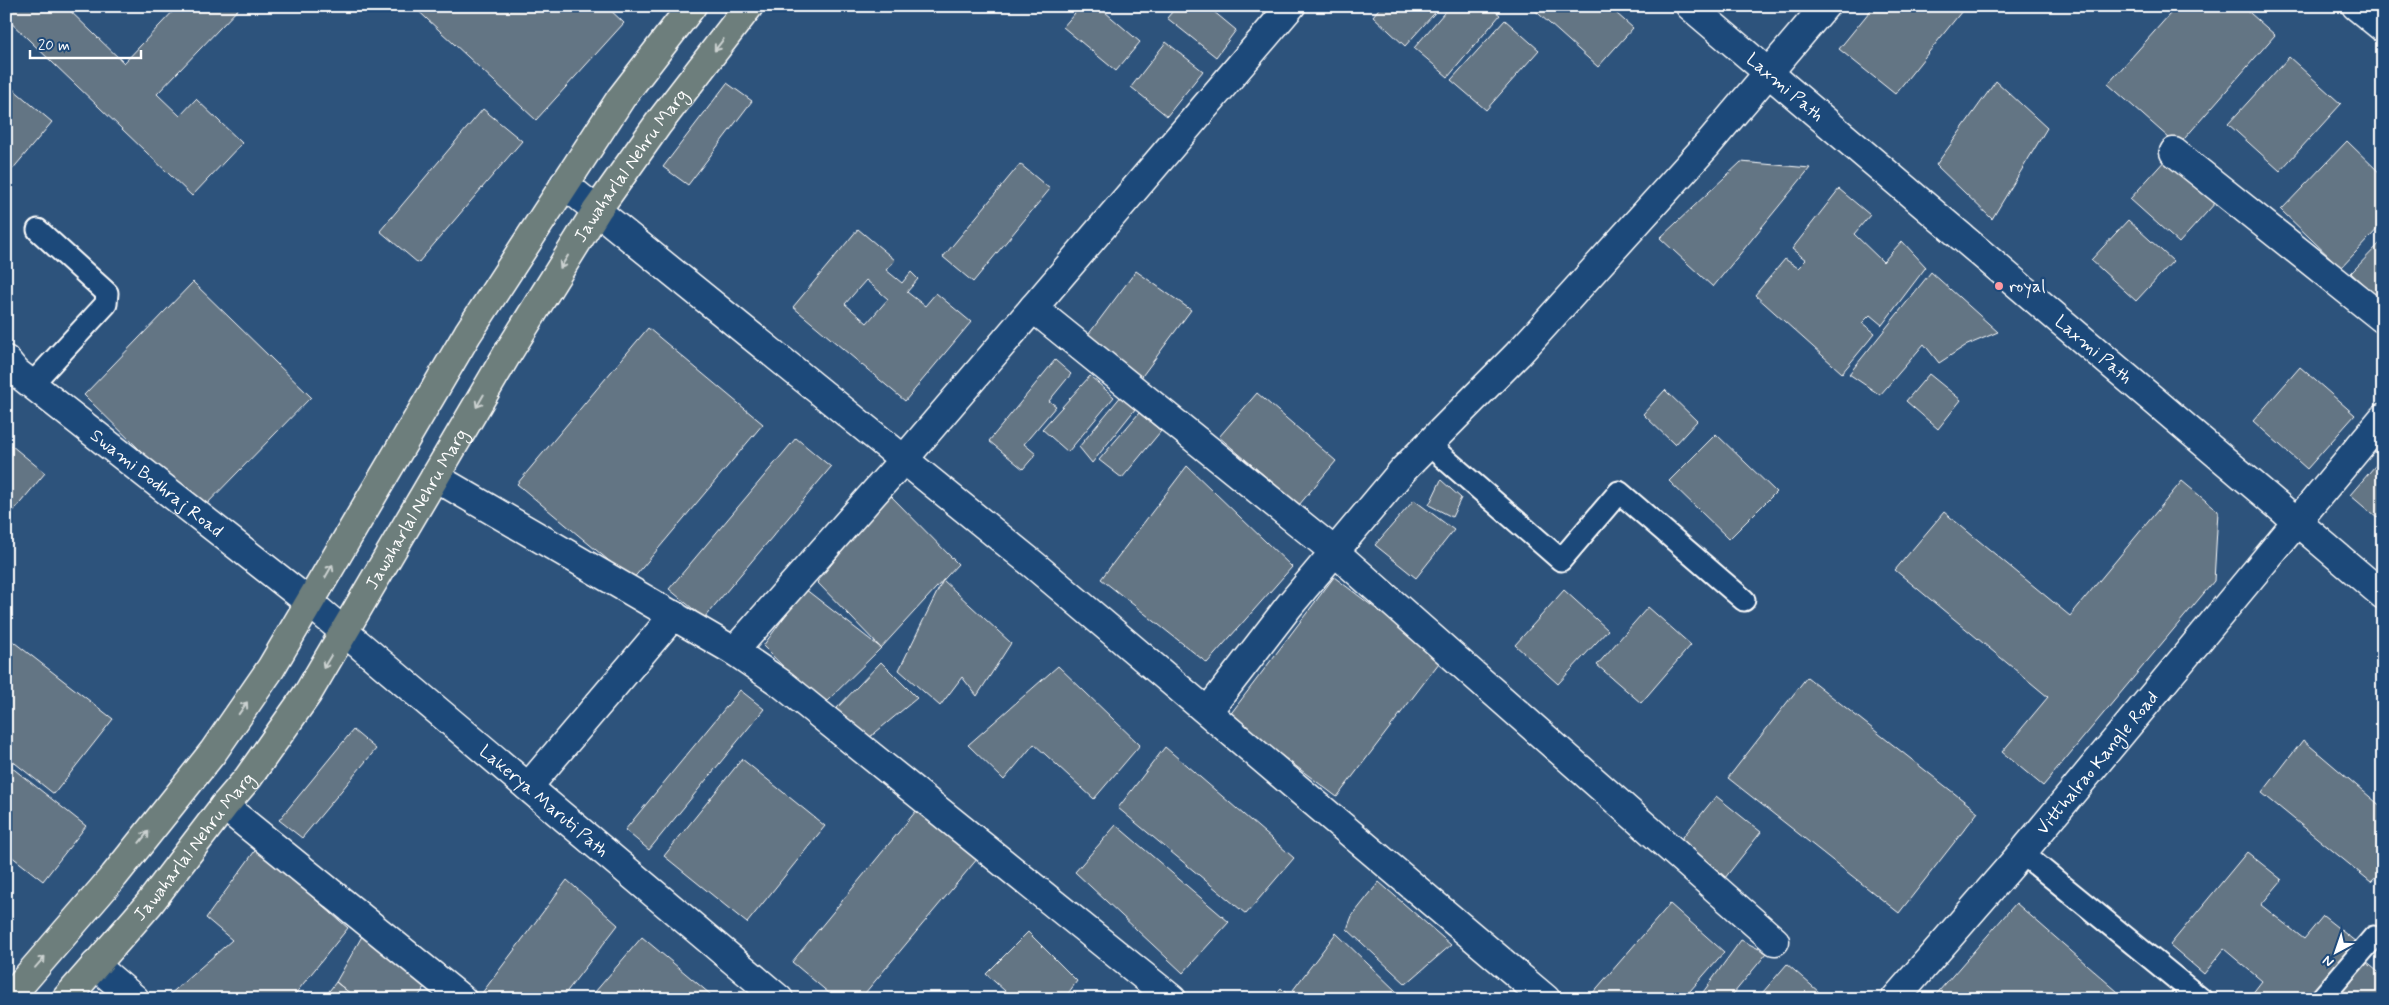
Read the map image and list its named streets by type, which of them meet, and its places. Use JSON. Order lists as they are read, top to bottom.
{
  "streets": {
    "main road": ["Jawaharlal Nehru Marg"],
    "street": [
      "Laxmi Path",
      "Swami Bodhraj Road",
      "Vitthalrao Kangle Road",
      "Lakerya Maruti Path"
    ]
  },
  "crossings": [
    ["Laxmi Path", "Vitthalrao Kangle Road"],
    ["Jawaharlal Nehru Marg", "Lakerya Maruti Path"],
    ["Swami Bodhraj Road", "Lakerya Maruti Path"]
  ],
  "places": ["royal"],
  "scale_bar": "20 m",
  "north": "bottom left"
}
